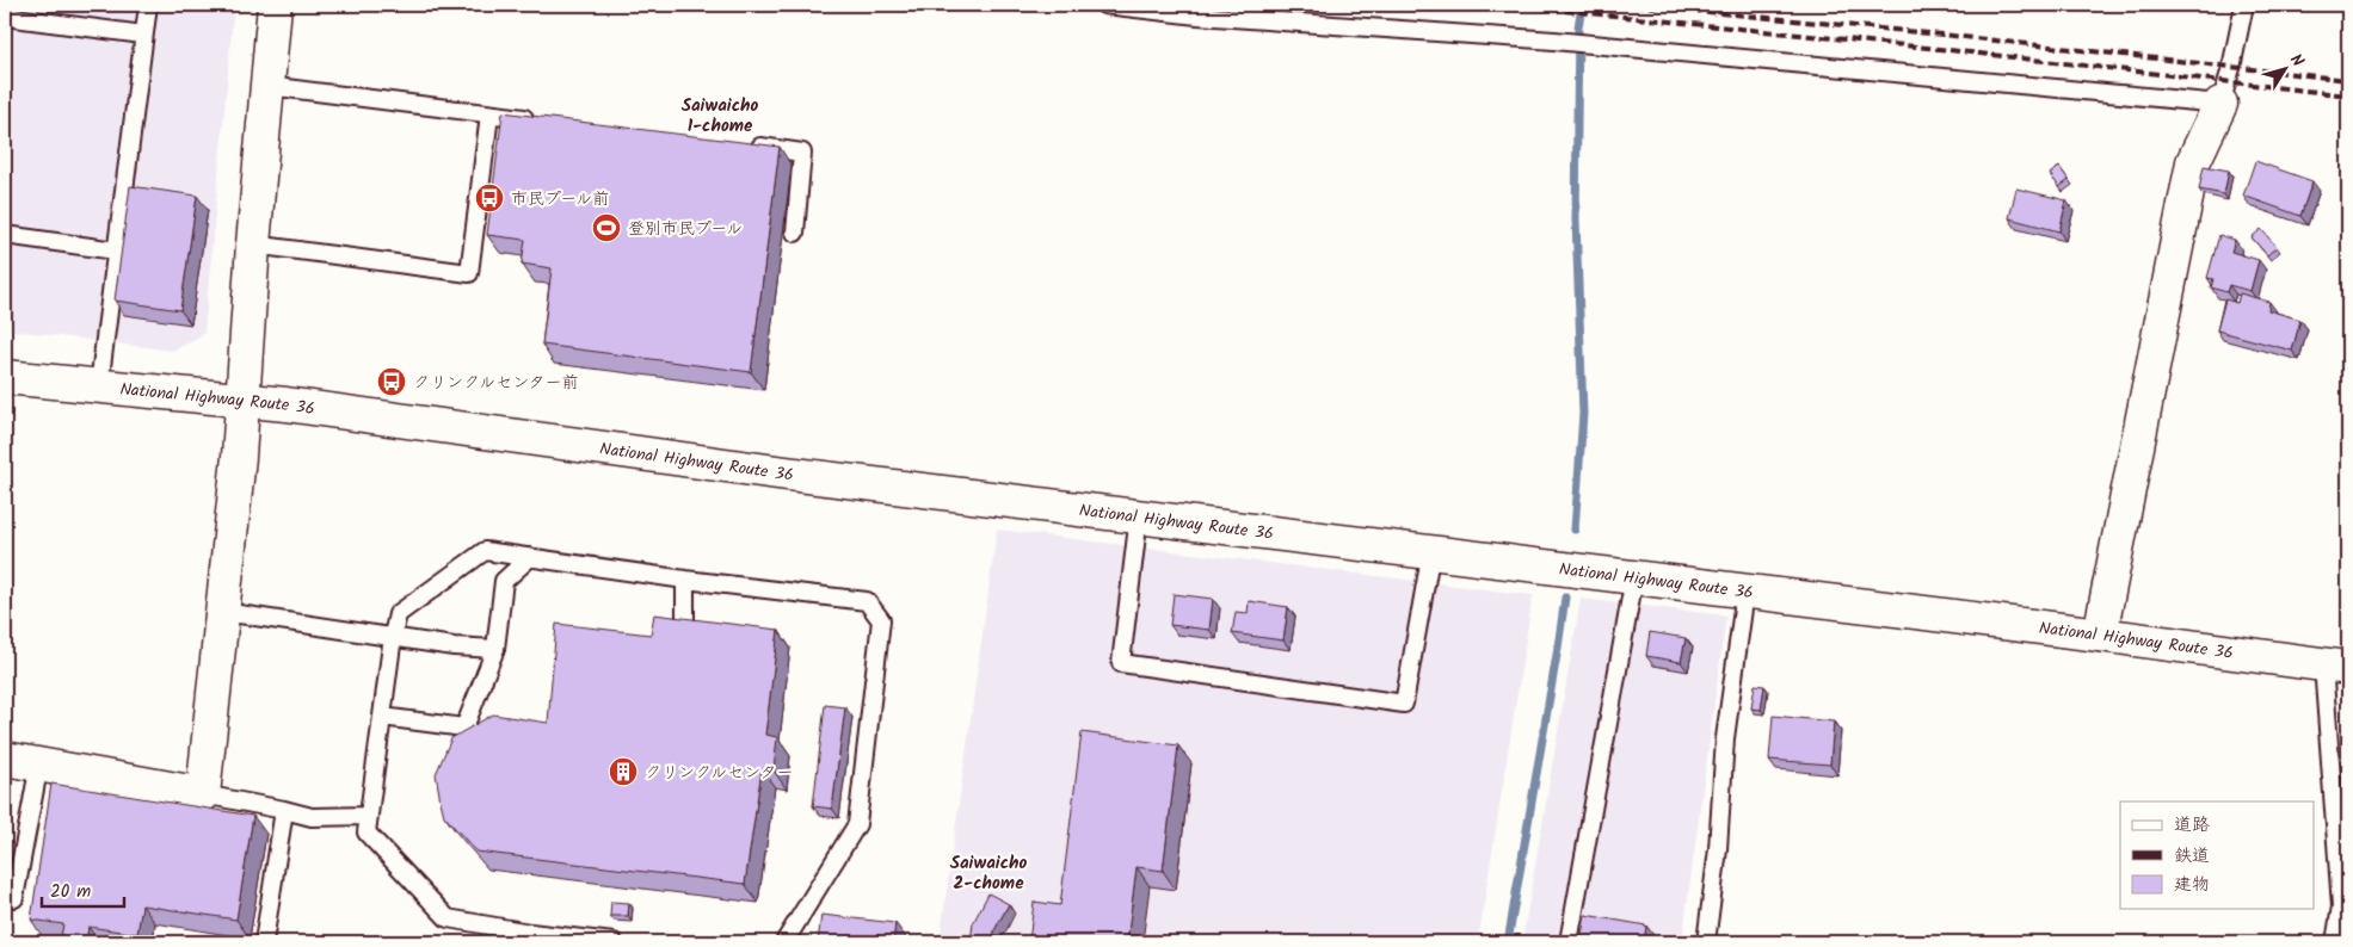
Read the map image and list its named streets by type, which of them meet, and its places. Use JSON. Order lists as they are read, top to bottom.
{
  "streets": {
    "main road": ["National Highway Route 36"]
  },
  "districts": ["Saiwaicho 1-chome", "Saiwaicho 2-chome"],
  "places": {
    "bus stop": ["市民プール前", "クリンクルセンター前"],
    "sports": ["登別市民プール"],
    "building": ["クリンクルセンター"]
  },
  "legend": ["道路", "鉄道", "建物"],
  "scale_bar": "20 m",
  "north": "top right"
}
